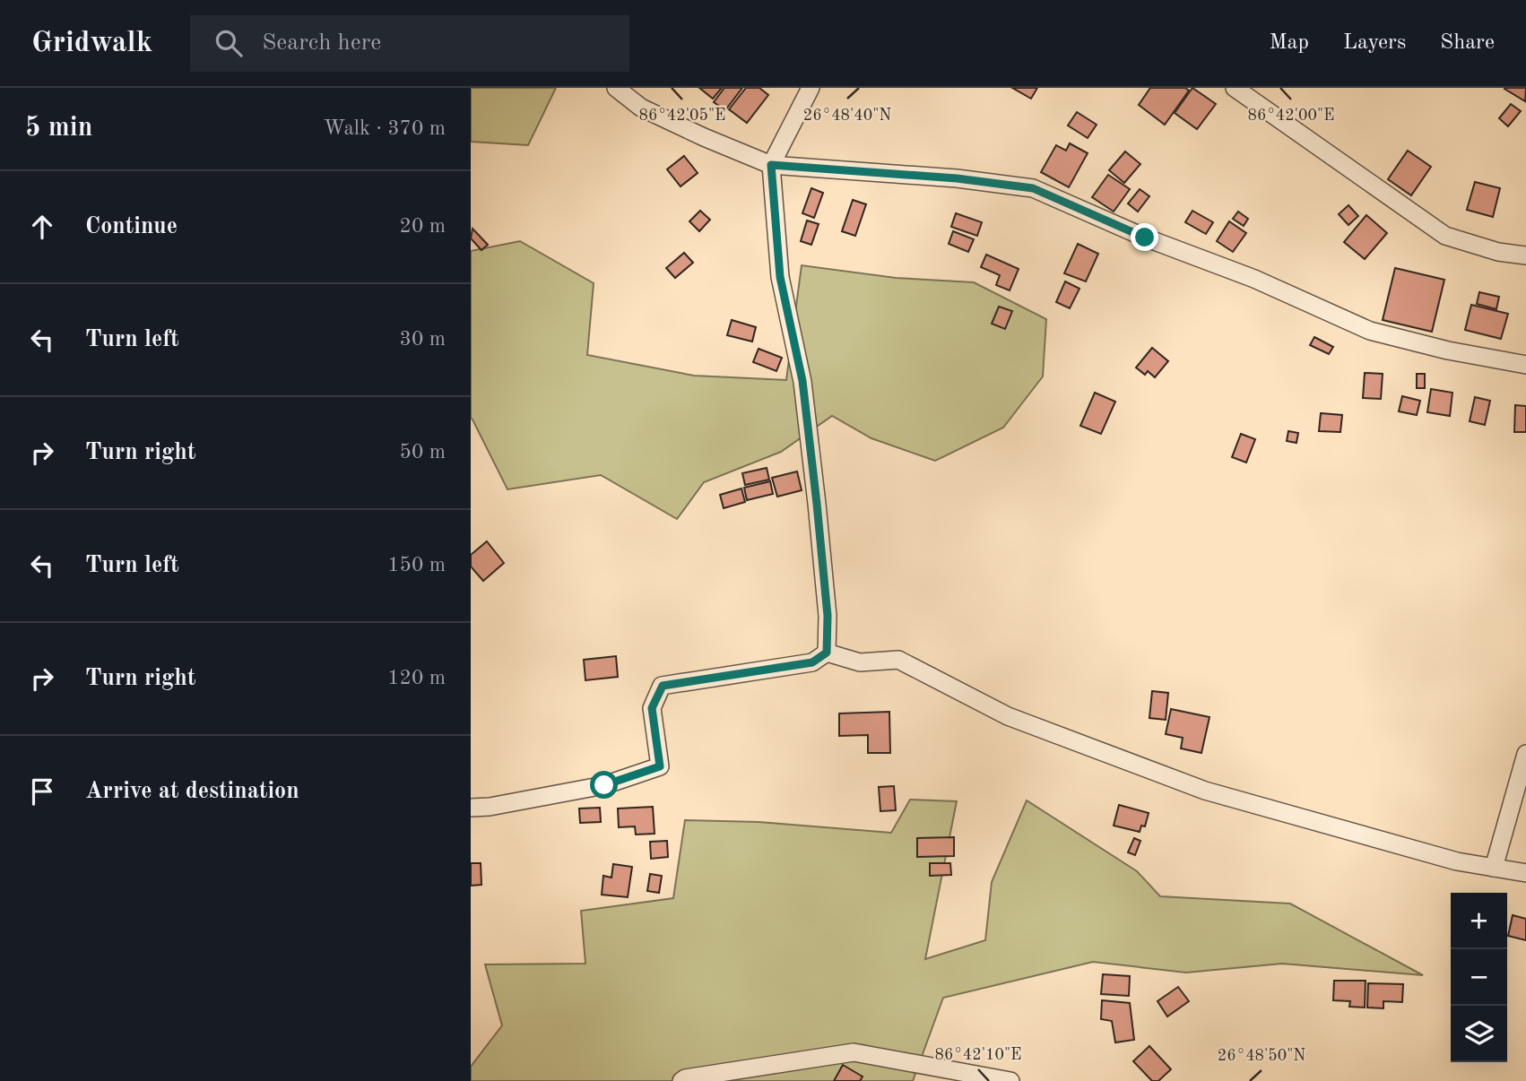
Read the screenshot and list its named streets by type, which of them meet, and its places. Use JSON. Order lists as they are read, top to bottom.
{
  "page": {
    "header": "Gridwalk",
    "search": "Search here",
    "nav": ["Map", "Layers", "Share"],
    "heading": ["5 min", "Walk · 370 m"],
    "list": [
      ["Continue", "20 m"],
      ["Turn left", "30 m"],
      ["Turn right", "50 m"],
      ["Turn left", "150 m"],
      ["Turn right", "120 m"],
      "Arrive at destination"
    ],
    "map_buttons": ["+", "−"]
  },
  "coordinates": [
    "26°48'40\"N",
    "86°42'05\"E",
    "86°42'00\"E",
    "86°42'10\"E",
    "26°48'50\"N"
  ]
}
